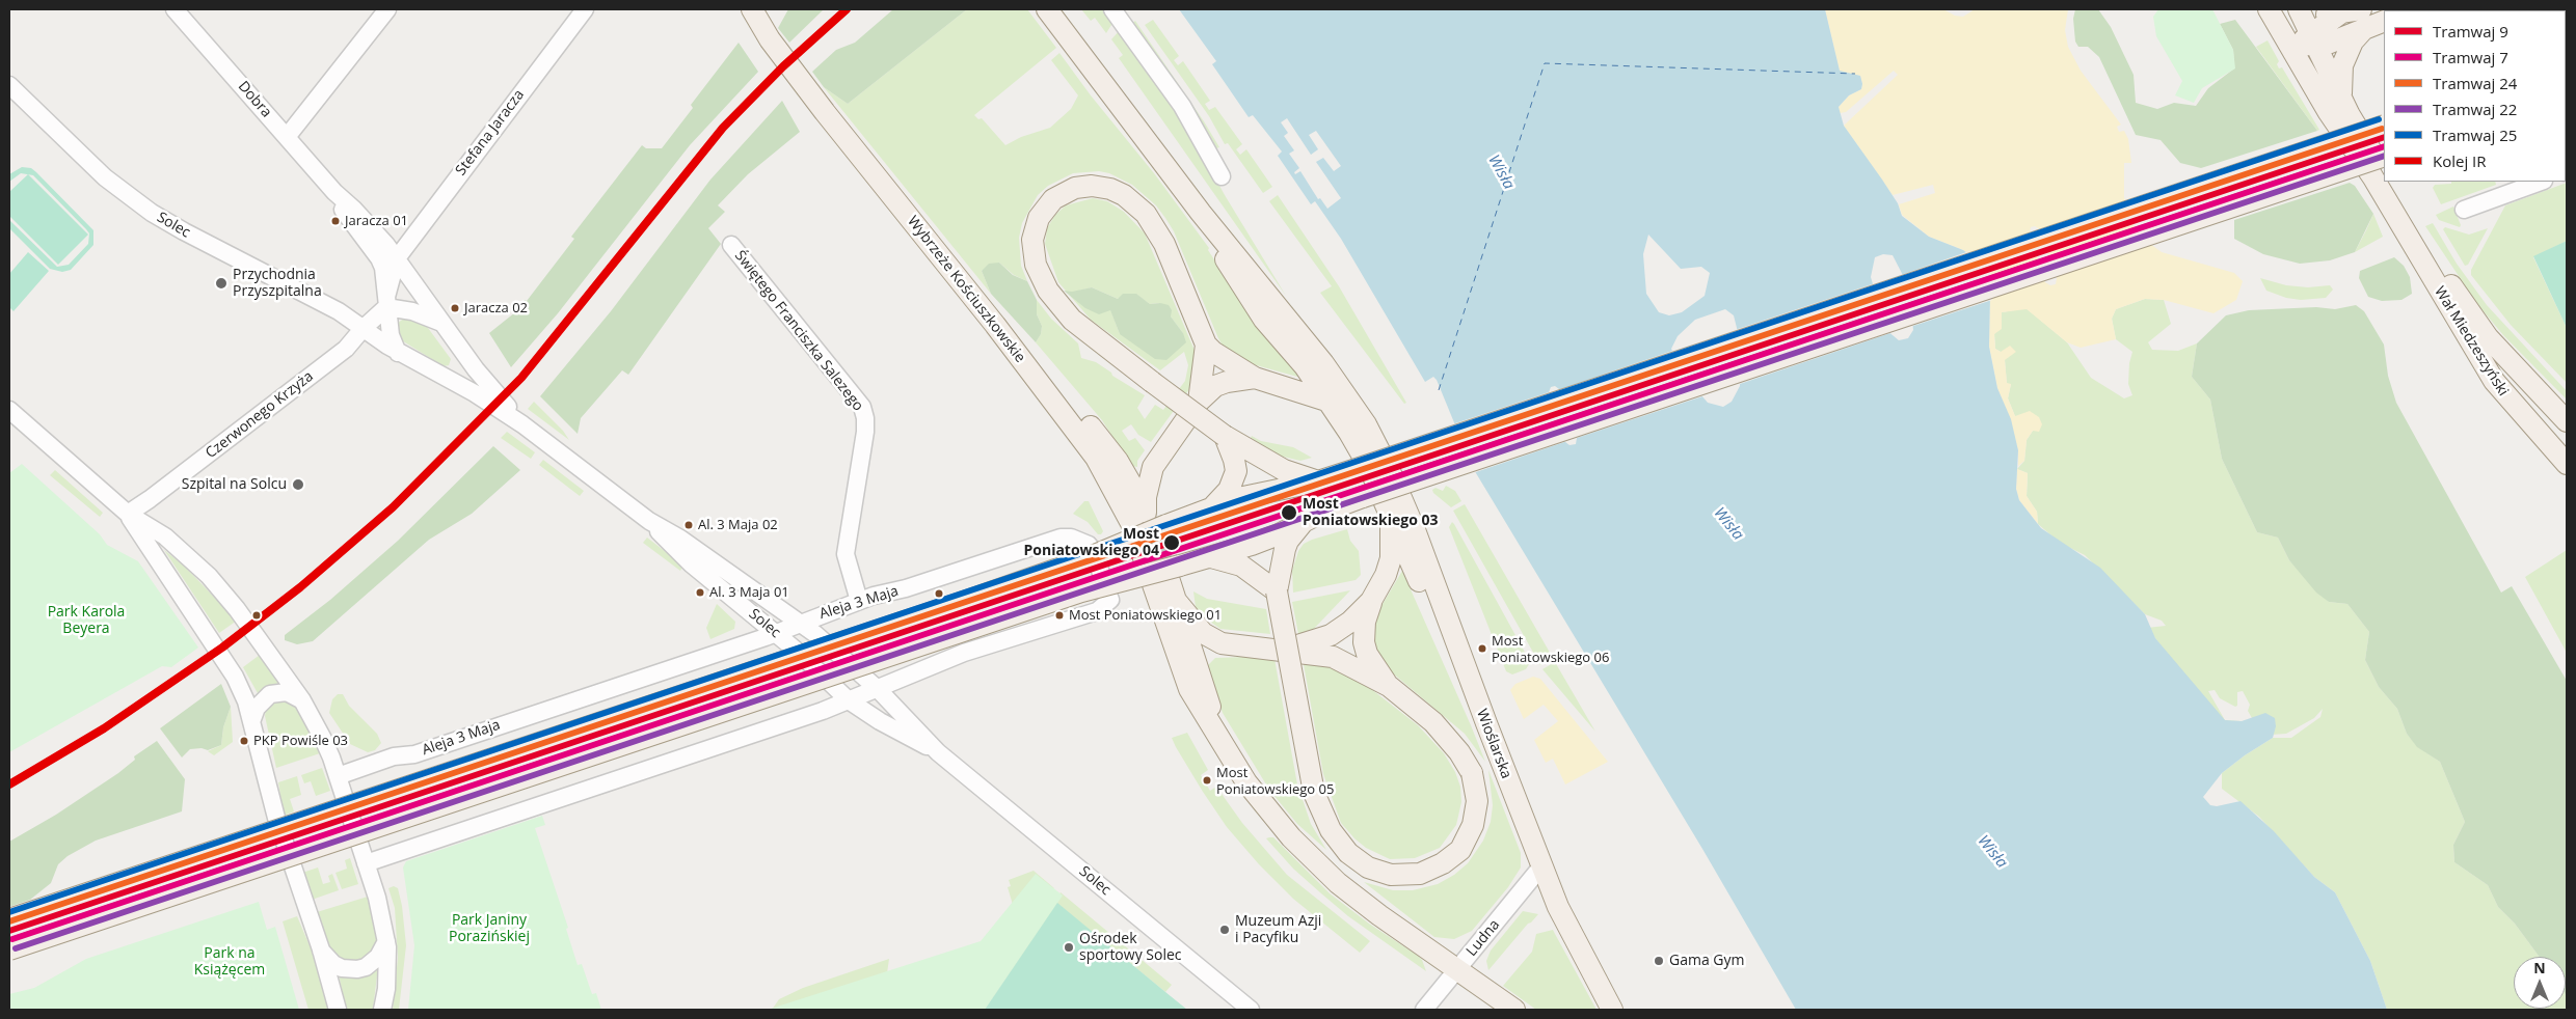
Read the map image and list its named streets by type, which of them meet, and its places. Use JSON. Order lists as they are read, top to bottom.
{
  "streets": {
    "main road": ["Wybrzeże Kościuszkowskie", "Wał Miedzeszyński", "Wioślarska"],
    "street": [
      "Dobra",
      "Stefana Jaracza",
      "Solec",
      "Świętego Franciszka Salezego",
      "Czerwonego Krzyża",
      "Aleja 3 Maja",
      "Ludna"
    ]
  },
  "crossings": [
    ["Dobra", "Stefana Jaracza"],
    ["Dobra", "Solec"],
    ["Dobra", "Czerwonego Krzyża"],
    ["Solec", "Czerwonego Krzyża"],
    ["Solec", "Aleja 3 Maja"],
    ["Świętego Franciszka Salezego", "Aleja 3 Maja"],
    ["Wioślarska", "Ludna"]
  ],
  "water": ["Wisła"],
  "parks": ["Park Karola Beyera", "Park Janiny Porazińskiej", "Park na Książęcem"],
  "places": [
    "Jaracza 01",
    "Przychodnia Przyszpitalna",
    "Jaracza 02",
    "Szpital na Solcu",
    "Most Poniatowskiego 03",
    "Al. 3 Maja 02",
    "Most Poniatowskiego 04",
    "Al. 3 Maja 01",
    "Most Poniatowskiego 01",
    "Most Poniatowskiego 06",
    "PKP Powiśle 03",
    "Most Poniatowskiego 05",
    "Muzeum Azji i Pacyfiku",
    "Ośrodek sportowy Solec",
    "Gama Gym"
  ],
  "lines": [
    "rail line IR",
    "tram line 25",
    "tram line 24",
    "tram line 9",
    "tram line 7",
    "tram line 22"
  ],
  "legend": [
    "Tramwaj 9",
    "Tramwaj 7",
    "Tramwaj 24",
    "Tramwaj 22",
    "Tramwaj 25",
    "Kolej IR"
  ],
  "north": "top"
}
